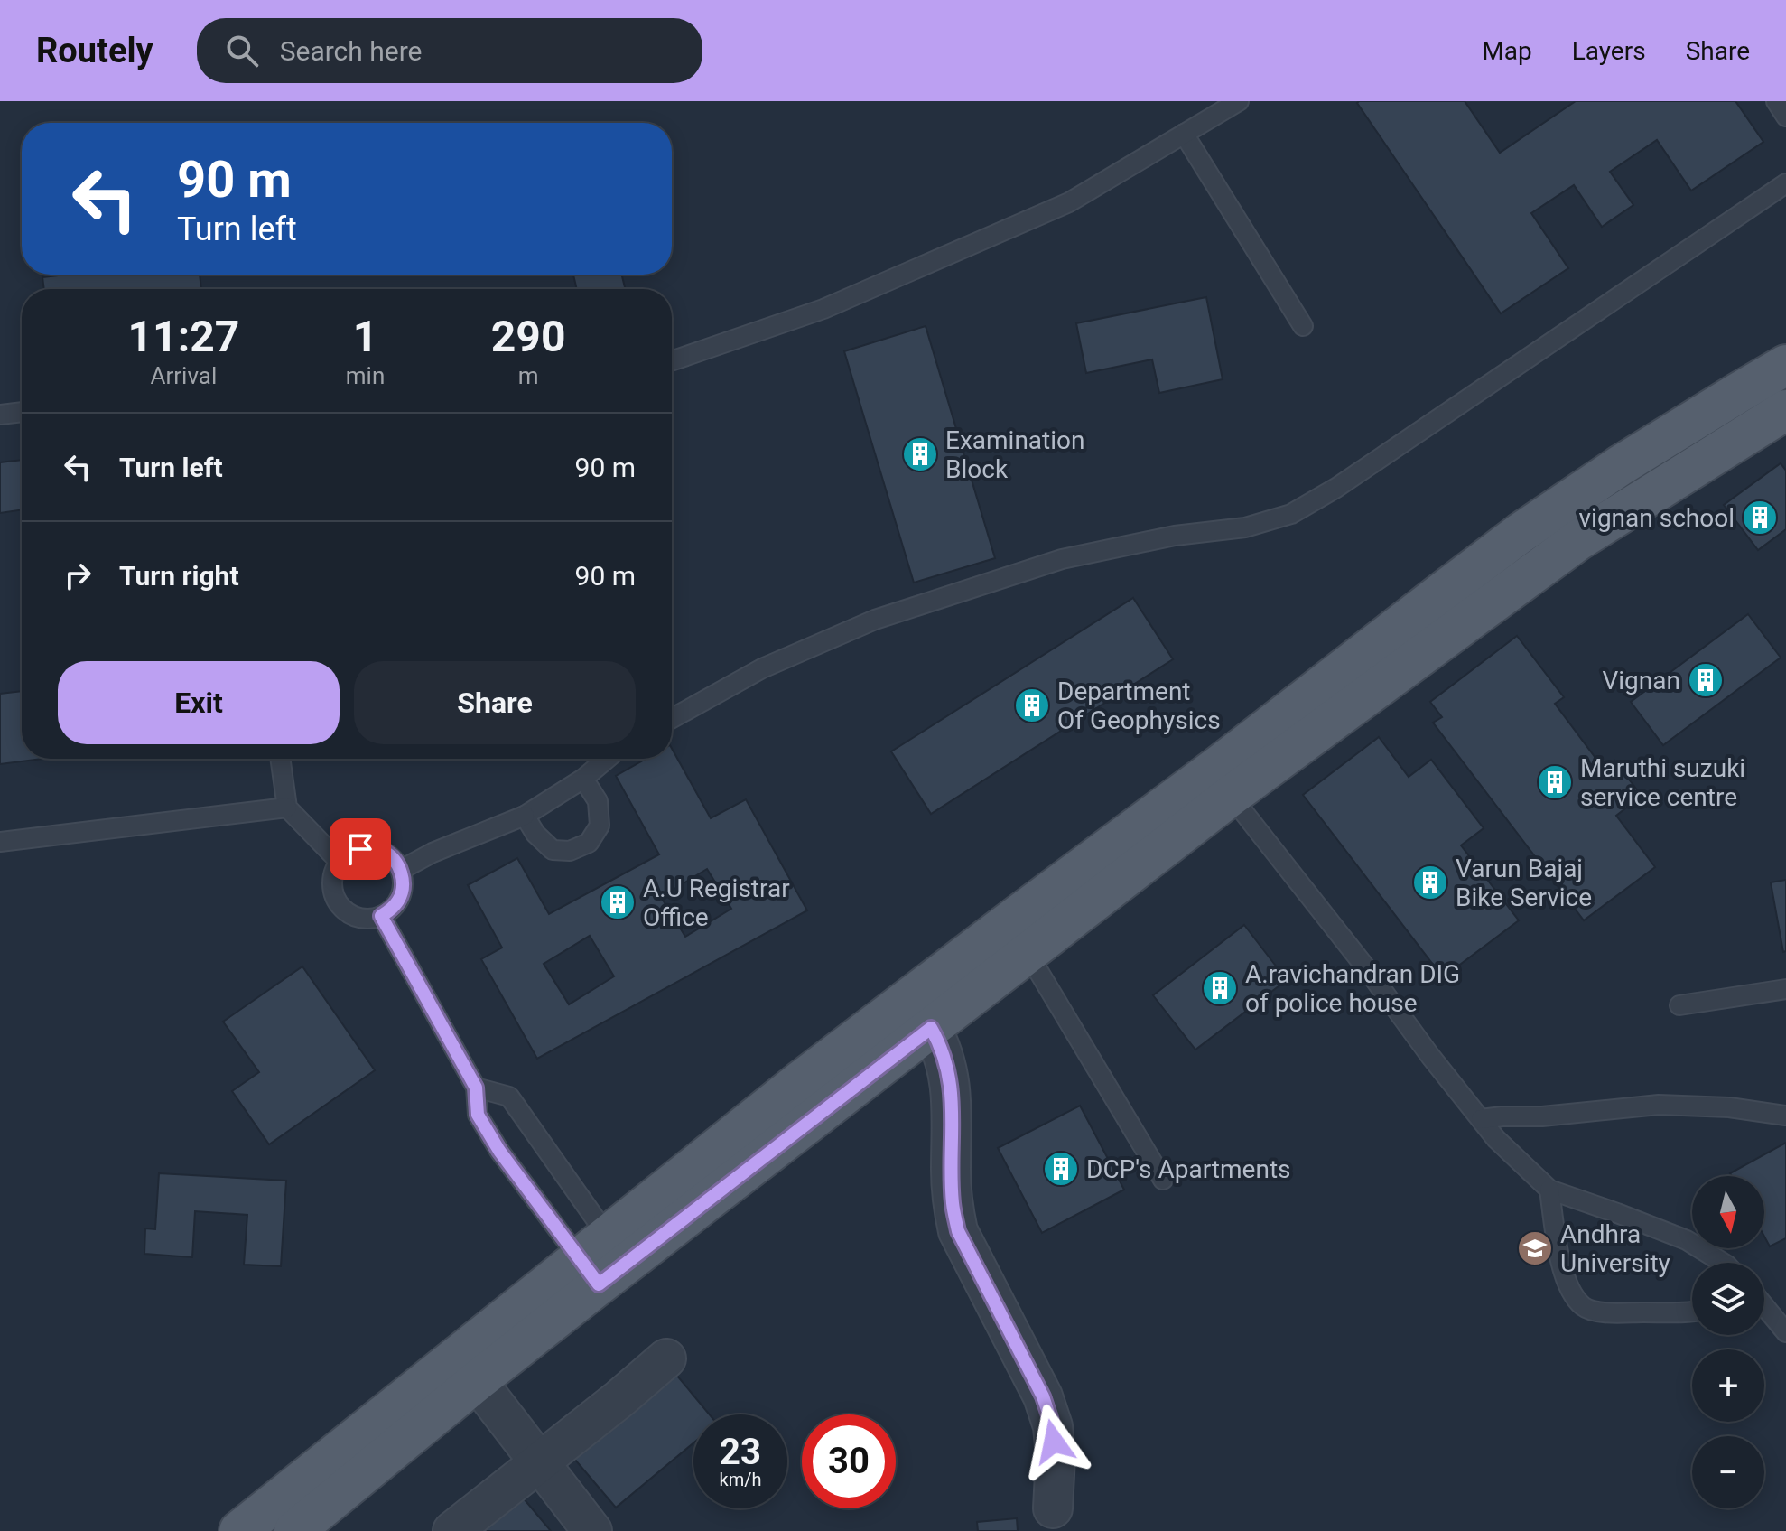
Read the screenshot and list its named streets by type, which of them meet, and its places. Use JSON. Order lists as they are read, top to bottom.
{
  "places": {
    "building": [
      "Examination Block",
      "vignan school",
      "Vignan",
      "Department Of Geophysics",
      "Maruthi suzuki service centre",
      "Varun Bajaj Bike Service",
      "A.U Registrar Office",
      "A.ravichandran DIG of police house",
      "DCP's Apartments"
    ],
    "school or university": ["Andhra University"]
  },
  "north": "bottom",
  "page": {
    "header": "Routely",
    "search": "Search here",
    "nav": ["Map", "Layers", "Share"],
    "turn": ["90 m", "Turn left"],
    "eta": [
      "11:27",
      "Arrival",
      "1",
      "min",
      "290",
      "m"
    ],
    "list": [
      {
        "name": "Turn left",
        "value": "90 m"
      },
      {
        "name": "Turn right",
        "value": "90 m"
      }
    ],
    "buttons": ["Exit", "Share"],
    "map_buttons": ["+", "−"],
    "speed": "23 km/h",
    "limit": "30"
  }
}
